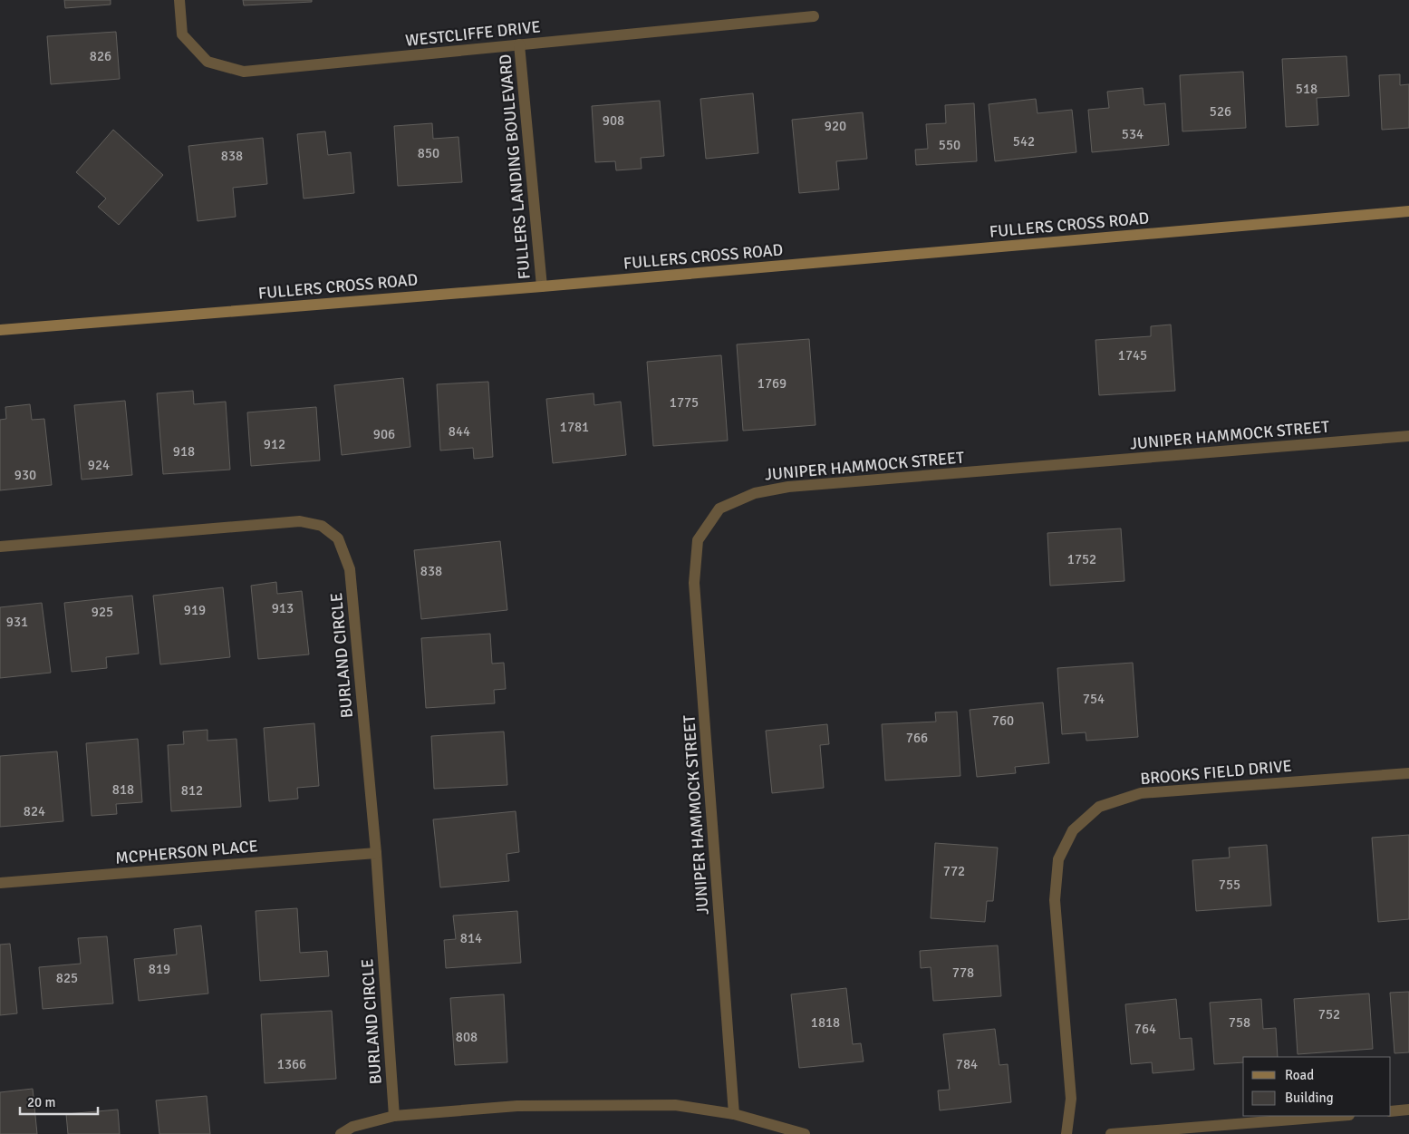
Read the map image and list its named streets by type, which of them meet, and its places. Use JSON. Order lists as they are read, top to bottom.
{
  "streets": {
    "street": [
      "WESTCLIFFE DRIVE",
      "FULLERS LANDING BOULEVARD",
      "FULLERS CROSS ROAD",
      "JUNIPER HAMMOCK STREET",
      "BURLAND CIRCLE",
      "BROOKS FIELD DRIVE",
      "MCPHERSON PLACE"
    ]
  },
  "crossings": [
    ["WESTCLIFFE DRIVE", "FULLERS LANDING BOULEVARD"],
    ["FULLERS LANDING BOULEVARD", "FULLERS CROSS ROAD"],
    ["BURLAND CIRCLE", "MCPHERSON PLACE"]
  ],
  "house_numbers": [
    "826",
    "518",
    "526",
    "908",
    "920",
    "534",
    "542",
    "550",
    "850",
    "838",
    "1745",
    "1769",
    "1775",
    "1781",
    "844",
    "906",
    "912",
    "918",
    "924",
    "930",
    "1752",
    "838",
    "913",
    "919",
    "925",
    "931",
    "754",
    "760",
    "766",
    "818",
    "812",
    "824",
    "772",
    "755",
    "814",
    "819",
    "778",
    "825",
    "752",
    "1818",
    "758",
    "764",
    "808",
    "1366",
    "784"
  ],
  "legend": ["Road", "Building"],
  "scale_bar": "20 m"
}
